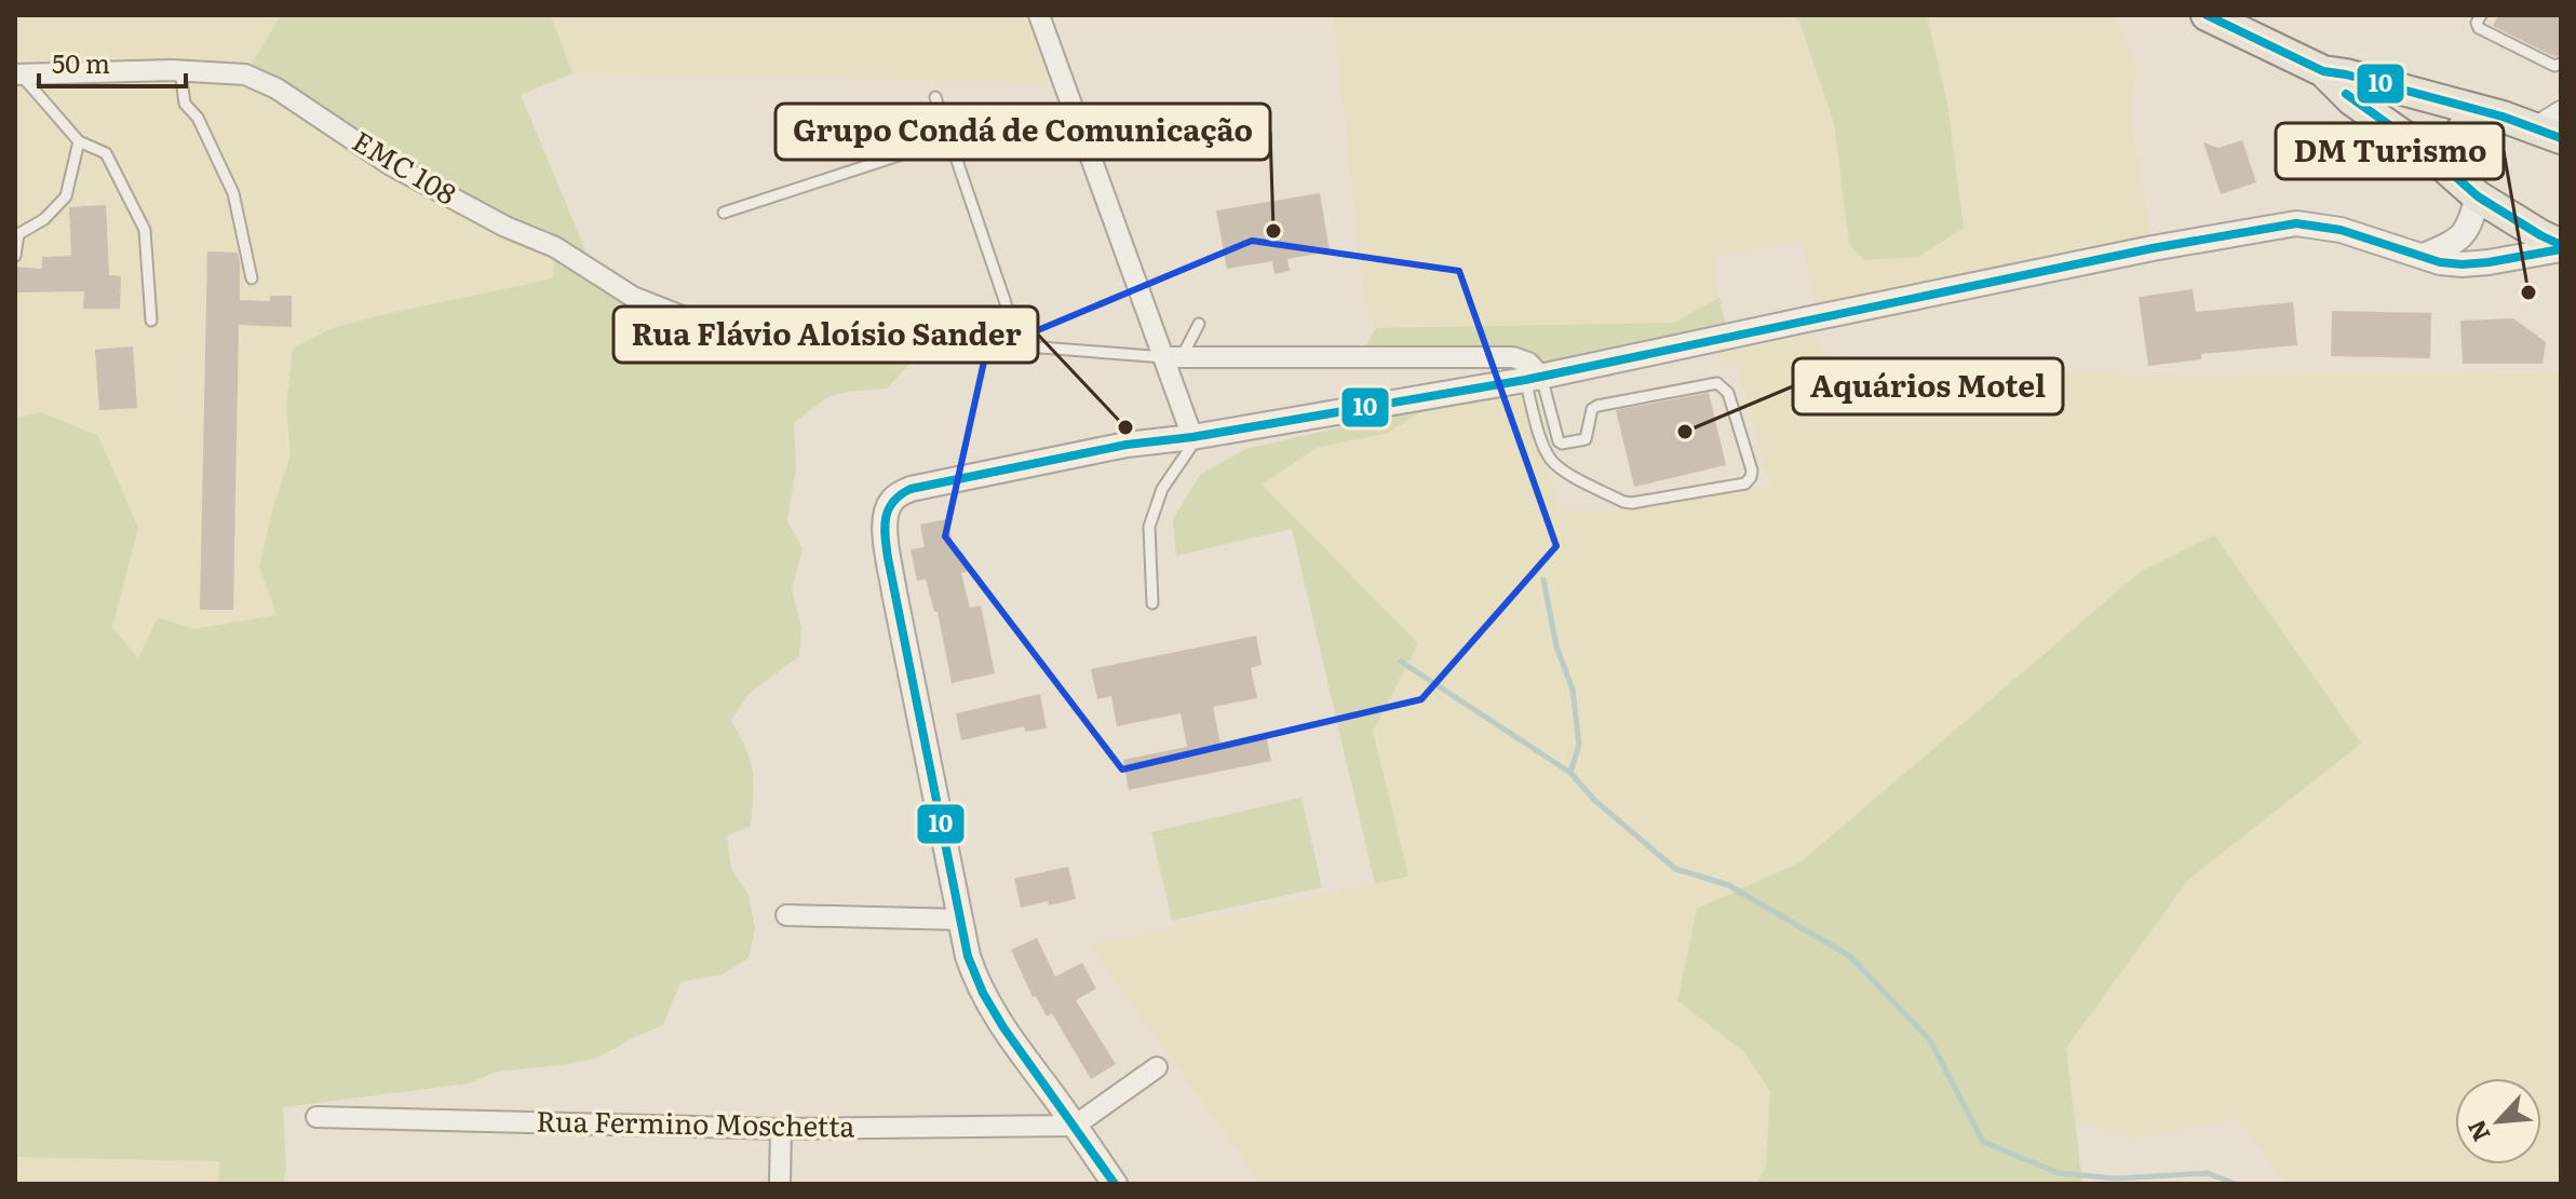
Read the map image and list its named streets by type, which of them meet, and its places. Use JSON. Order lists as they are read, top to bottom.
{
  "streets": {
    "street": ["EMC 108", "Rua Fermino Moschetta"]
  },
  "places": [
    "Grupo Condá de Comunicação",
    "DM Turismo",
    "Rua Flávio Aloísio Sander",
    "Aquários Motel"
  ],
  "lines": ["transit line 10"],
  "scale_bar": "50 m",
  "north": "bottom left"
}
